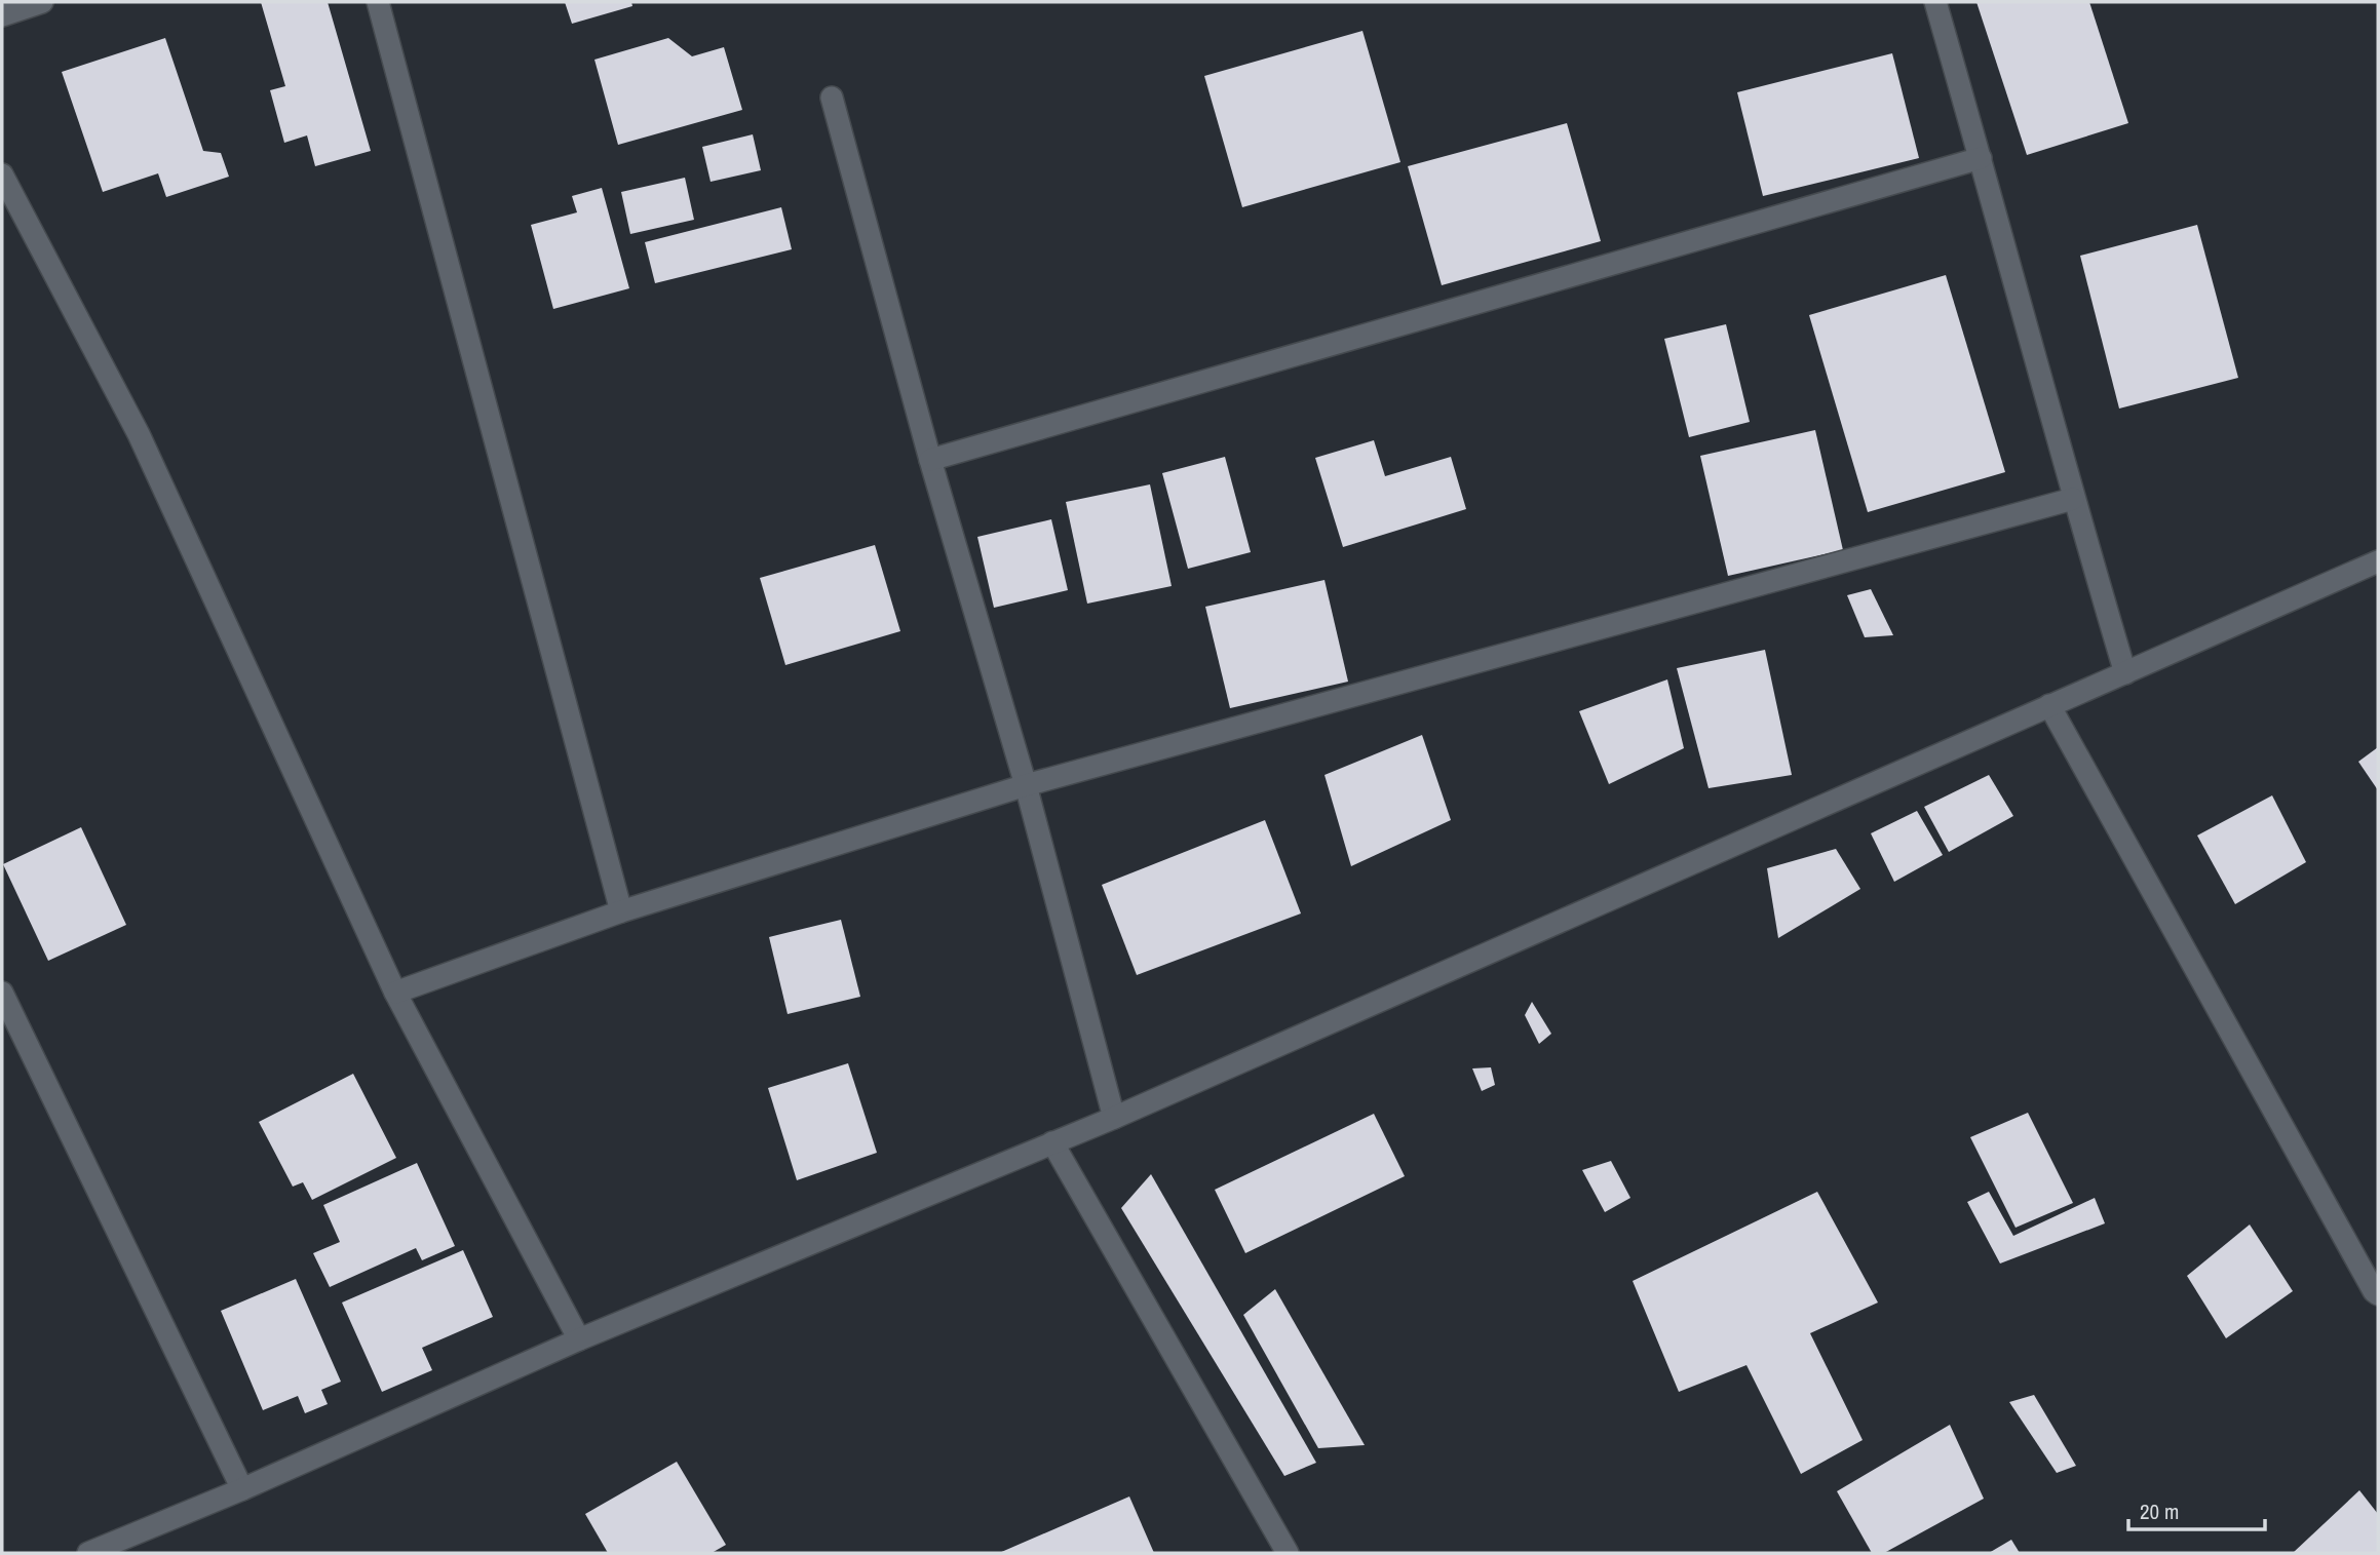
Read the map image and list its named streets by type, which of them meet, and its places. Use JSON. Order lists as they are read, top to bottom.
{
  "scale_bar": "20 m"
}
